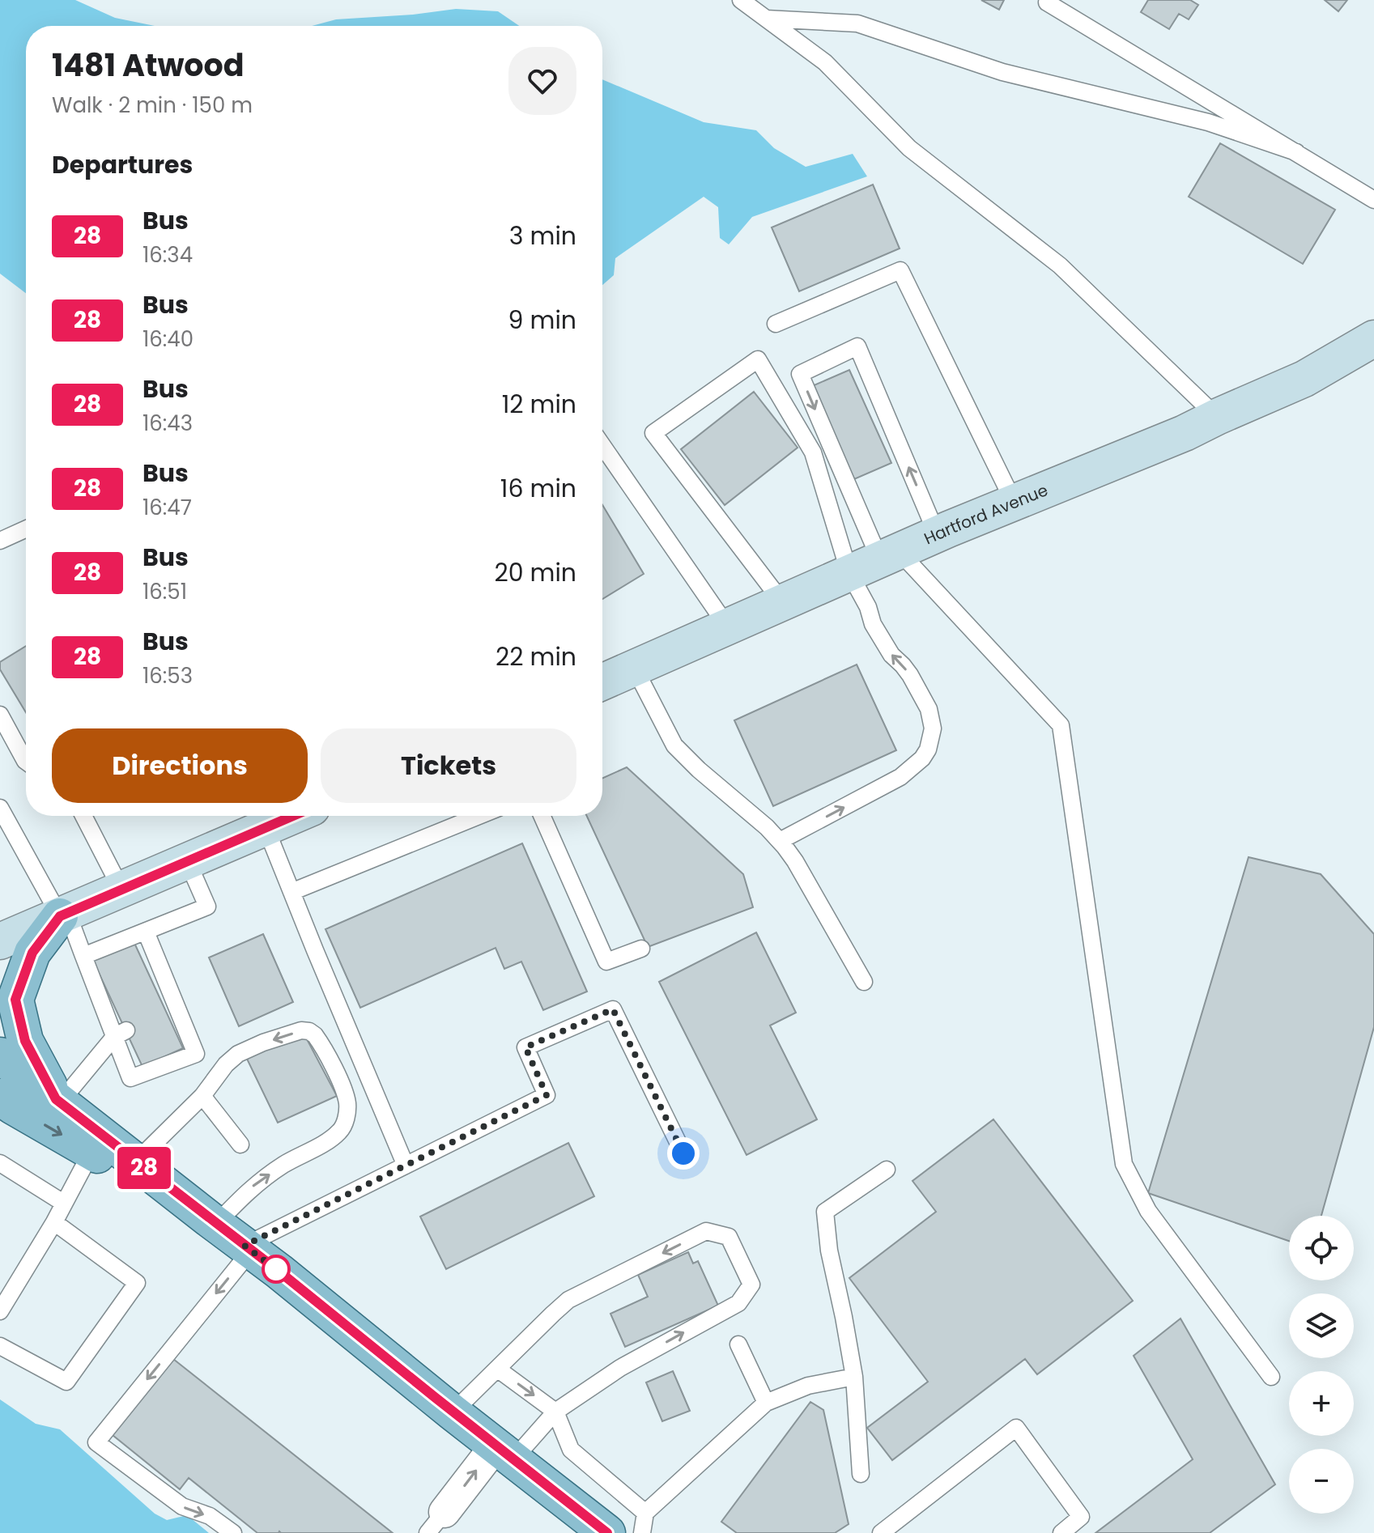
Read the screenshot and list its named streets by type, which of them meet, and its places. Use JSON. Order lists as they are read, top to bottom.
{
  "streets": {
    "main road": ["Hartford Avenue"]
  },
  "lines": ["bus line 28"],
  "page": {
    "on_map": "28",
    "heading": [
      ["1481 Atwood", "Walk · 2 min · 150 m"],
      "Departures"
    ],
    "list": [
      {
        "mark": "28",
        "name": "Bus",
        "note": "16:34",
        "value": "3 min"
      },
      {
        "mark": "28",
        "name": "Bus",
        "note": "16:40",
        "value": "9 min"
      },
      {
        "mark": "28",
        "name": "Bus",
        "note": "16:43",
        "value": "12 min"
      },
      {
        "mark": "28",
        "name": "Bus",
        "note": "16:47",
        "value": "16 min"
      },
      {
        "mark": "28",
        "name": "Bus",
        "note": "16:51",
        "value": "20 min"
      },
      {
        "mark": "28",
        "name": "Bus",
        "note": "16:53",
        "value": "22 min"
      }
    ],
    "buttons": ["Directions", "Tickets"],
    "map_buttons": ["+", "−"]
  }
}
